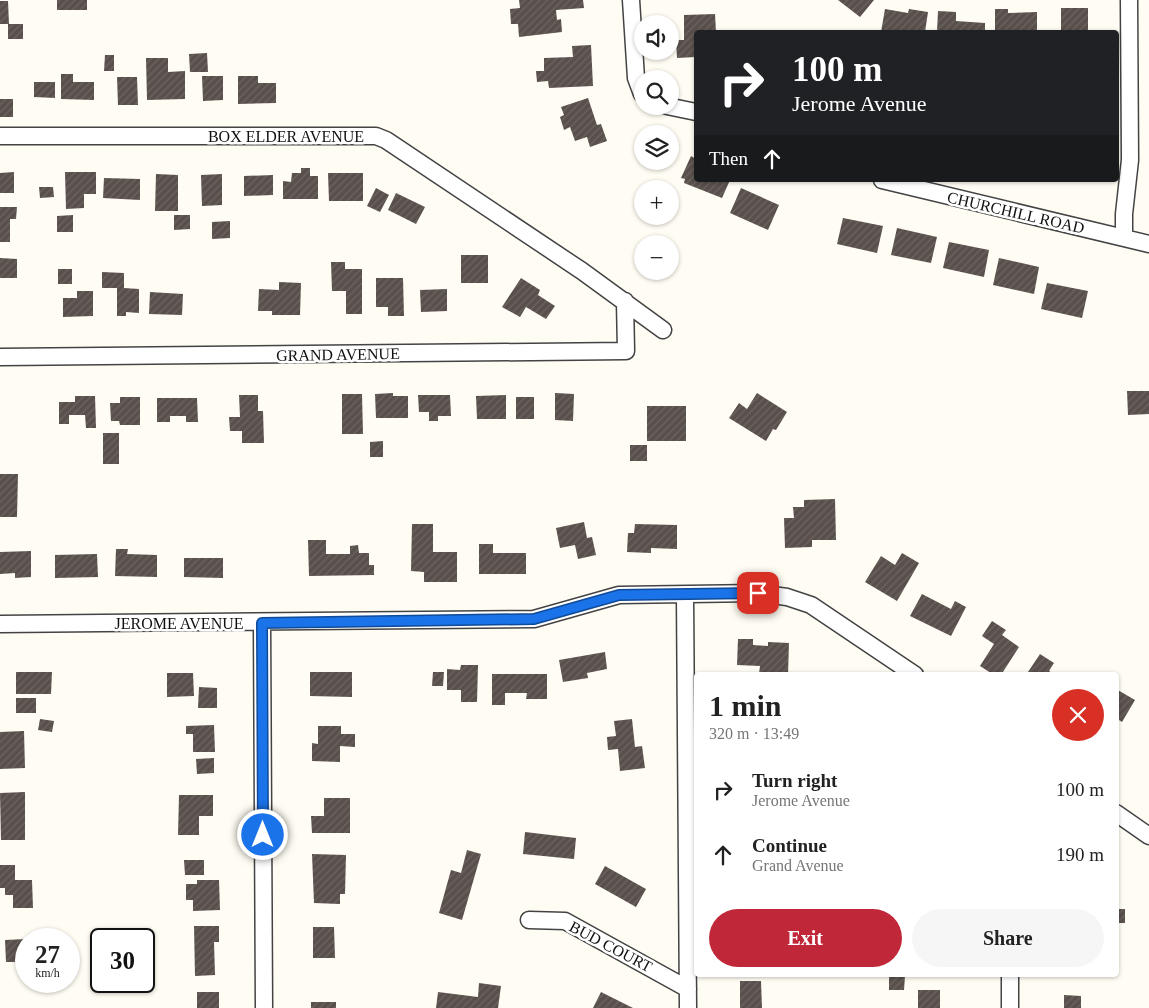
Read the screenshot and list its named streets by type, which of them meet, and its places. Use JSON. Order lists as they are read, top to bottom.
{
  "streets": {
    "street": [
      "BOX ELDER AVENUE",
      "CHURCHILL ROAD",
      "GRAND AVENUE",
      "JEROME AVENUE",
      "BUD COURT"
    ]
  },
  "crossings": [
    ["BOX ELDER AVENUE", "GRAND AVENUE"]
  ],
  "page": {
    "map_buttons": ["+", "−"],
    "turn": ["100 m", "Jerome Avenue"],
    "then": "Then",
    "heading": ["1 min", "320 m · 13:49"],
    "list": [
      {
        "name": "Turn right",
        "note": "Jerome Avenue",
        "value": "100 m"
      },
      {
        "name": "Continue",
        "note": "Grand Avenue",
        "value": "190 m"
      }
    ],
    "buttons": ["Exit", "Share"],
    "speed": "27 km/h",
    "limit": "30"
  }
}
